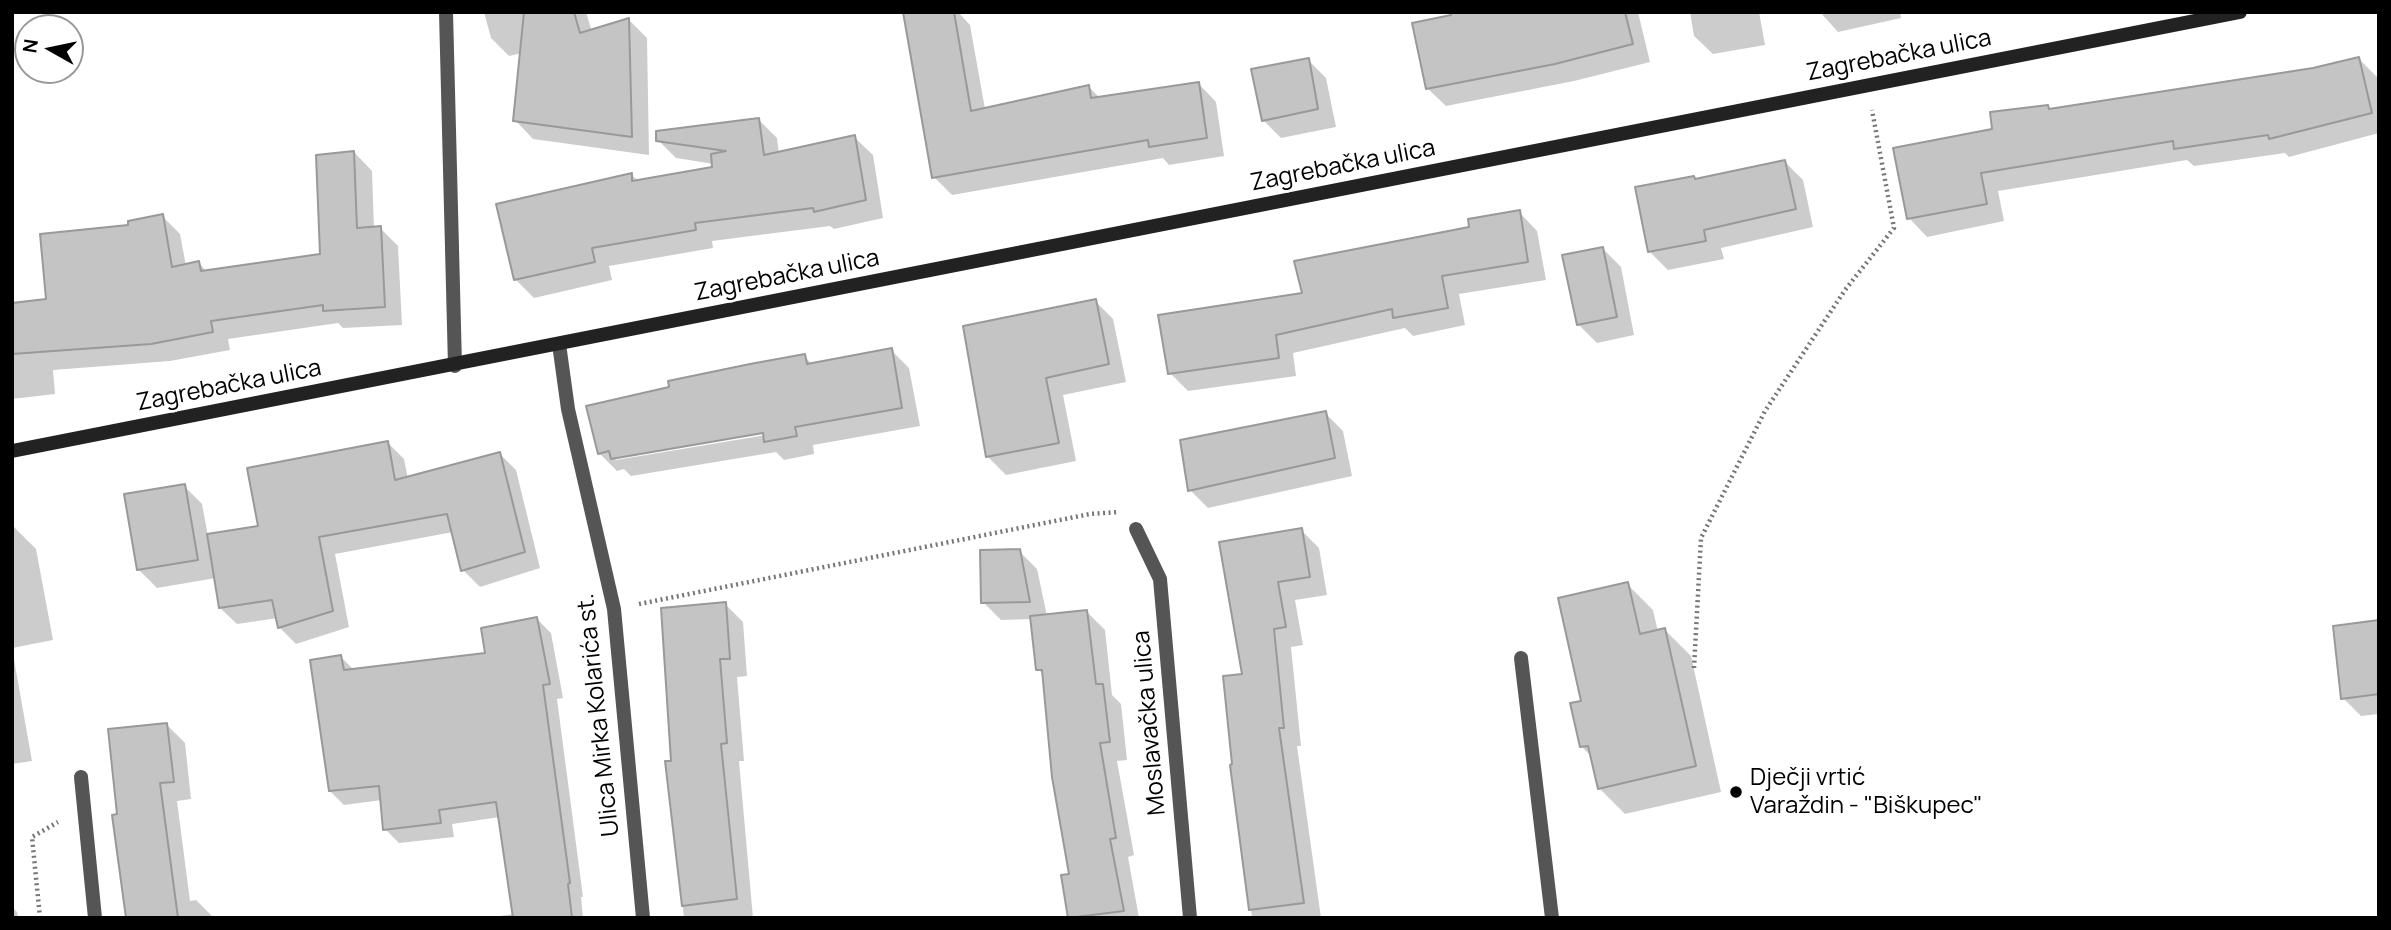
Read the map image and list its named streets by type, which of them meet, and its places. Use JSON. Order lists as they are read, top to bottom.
{
  "streets": {
    "main road": ["Zagrebačka ulica"],
    "street": ["Ulica Mirka Kolarića st.", "Moslavačka ulica"]
  },
  "crossings": [
    ["Zagrebačka ulica", "Ulica Mirka Kolarića st."]
  ],
  "places": ["Dječji vrtić Varaždin - \"Biškupec\""],
  "north": "left"
}
